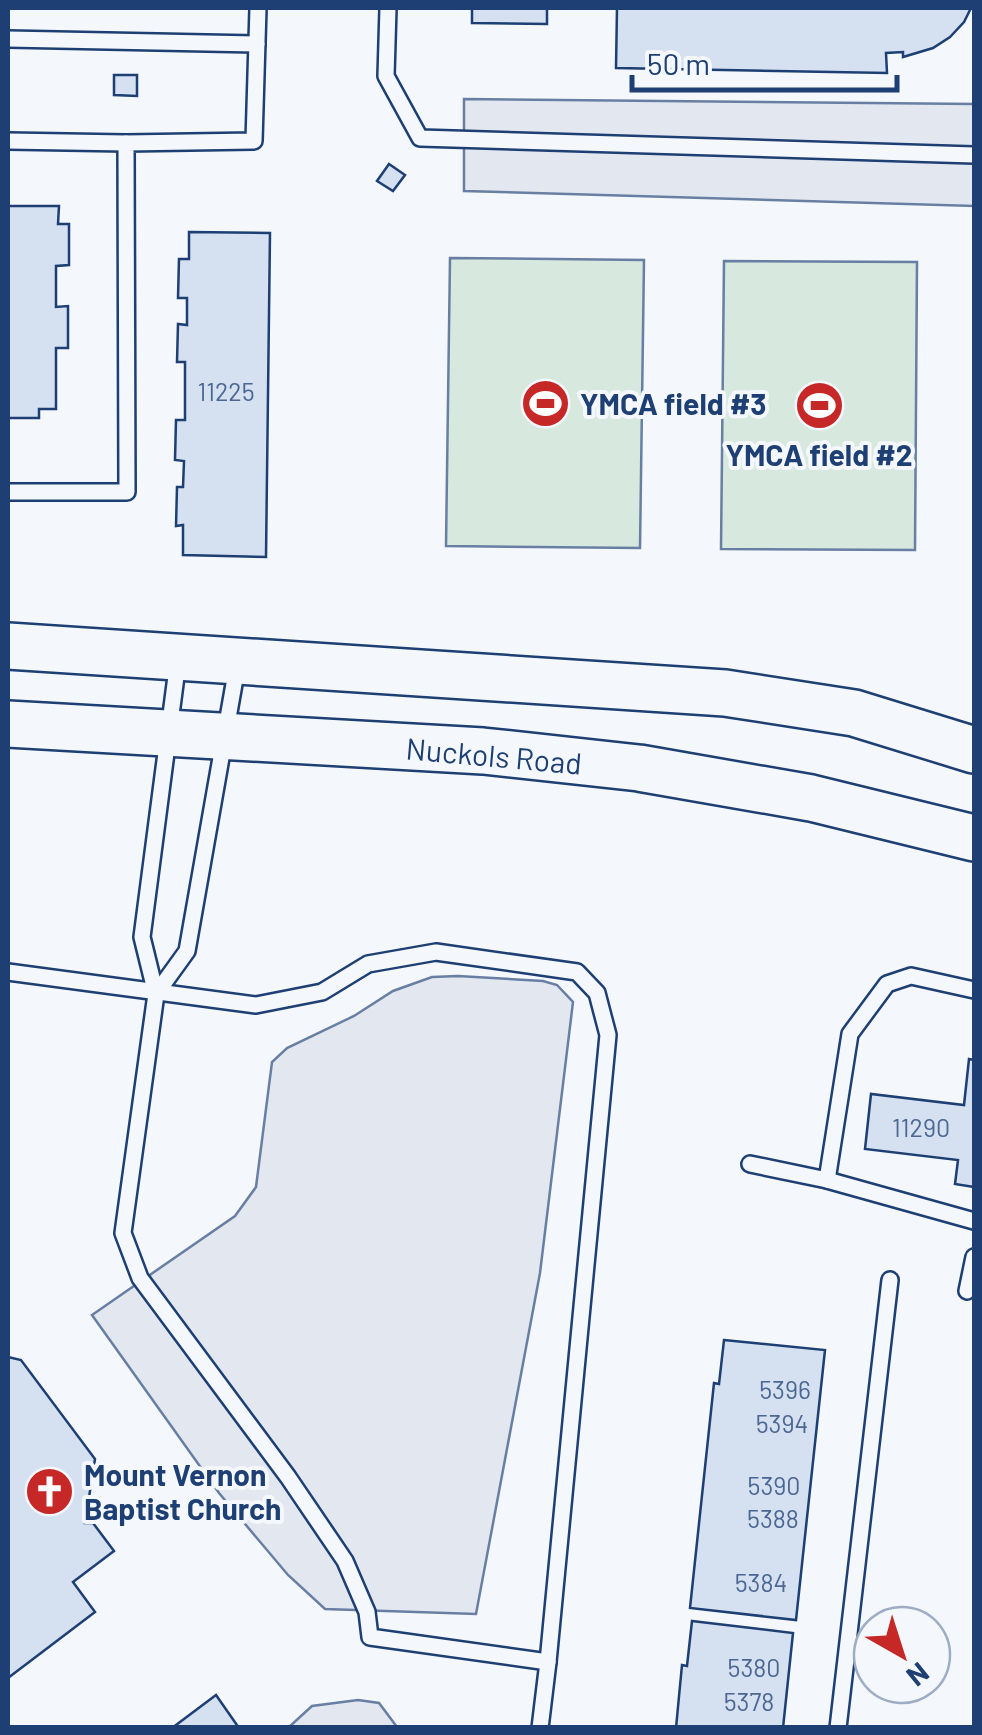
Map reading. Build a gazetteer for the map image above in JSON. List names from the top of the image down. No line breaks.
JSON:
{"streets":{"main road":["Nuckols Road"]},"places":{"sports":["YMCA field #3","YMCA field #2"],"church":["Mount Vernon Baptist Church"]},"house_numbers":["11225","11290","5396","5394","5390","5388","5384","5380","5378"],"scale_bar":"50 m","north":"bottom right"}
